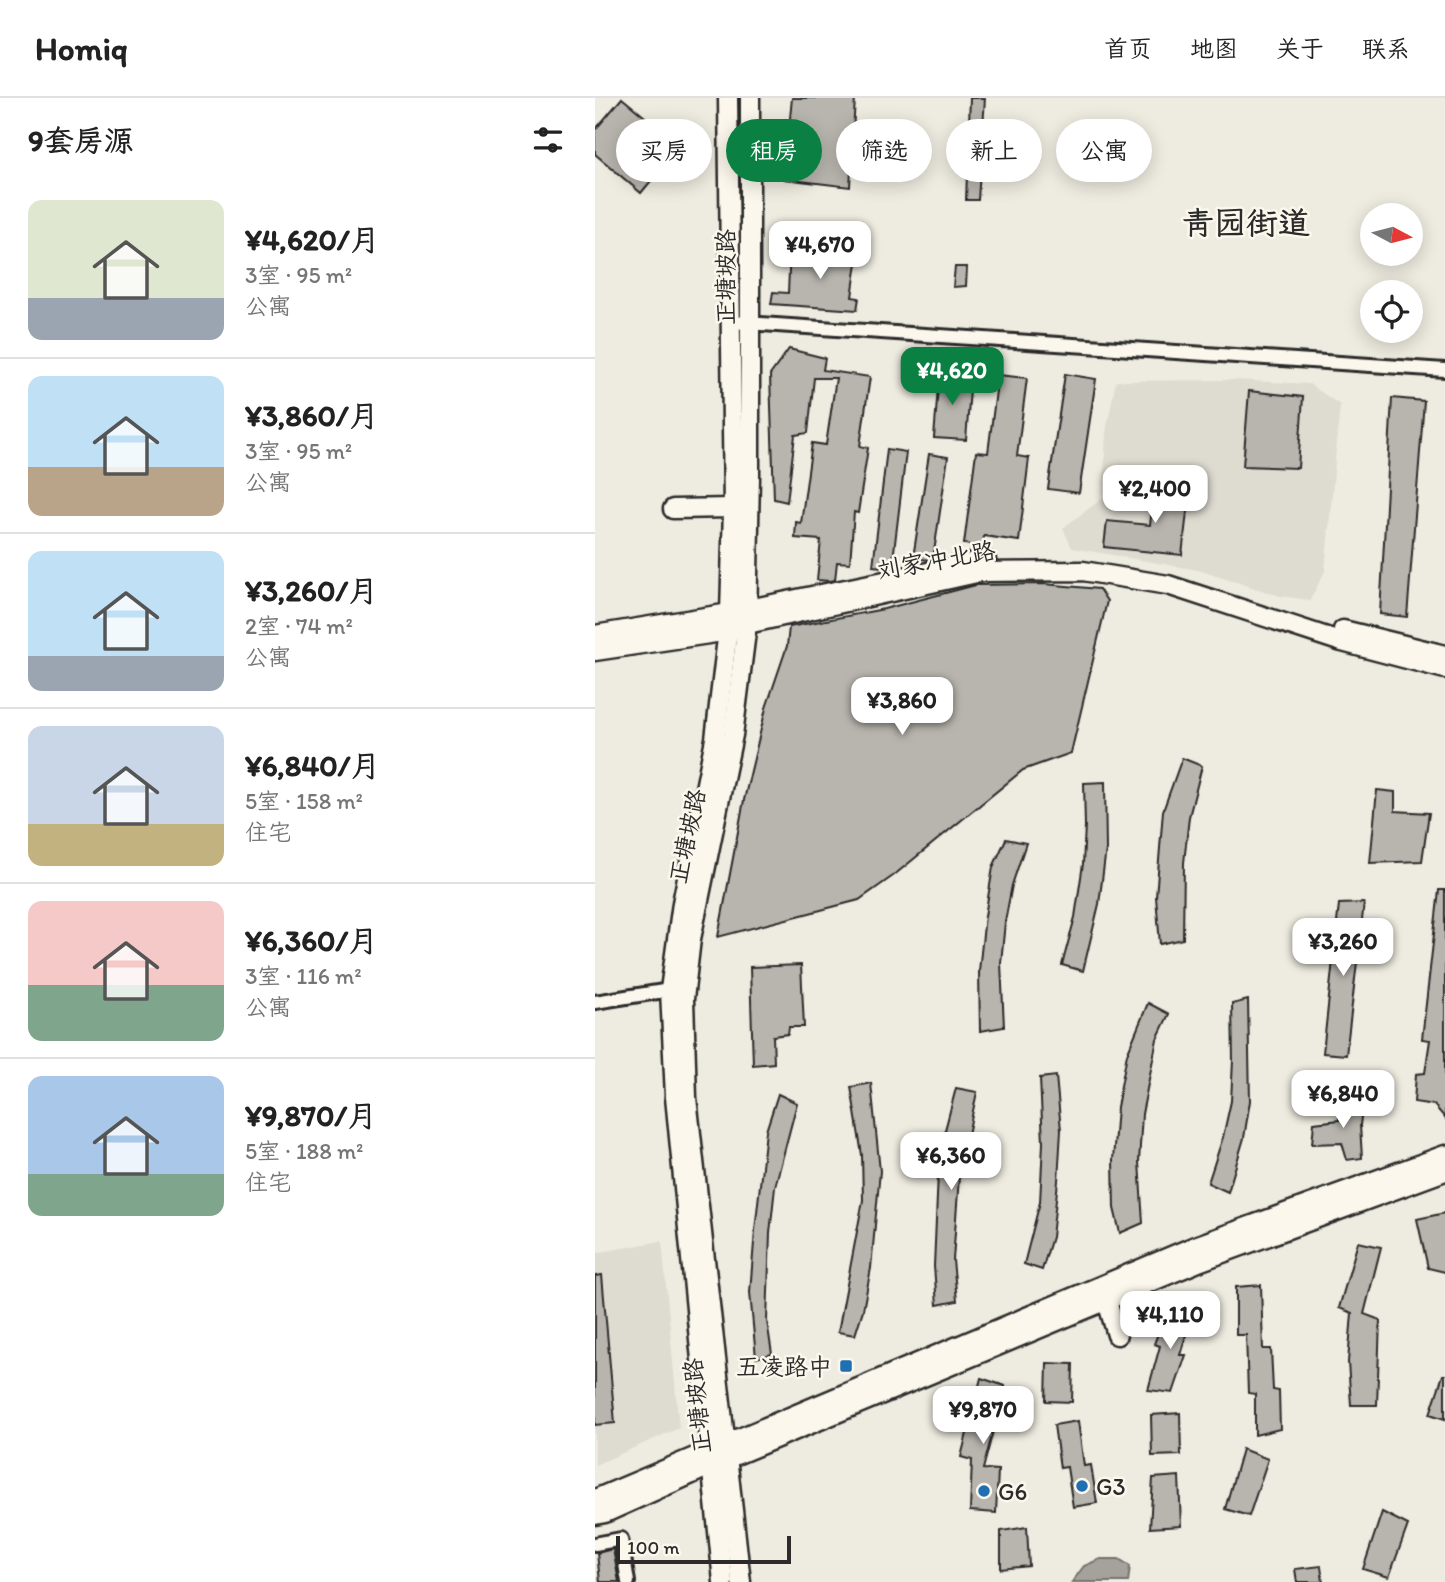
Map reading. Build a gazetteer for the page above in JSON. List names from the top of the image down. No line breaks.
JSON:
{"streets":{"street":["正塘坡路","刘家冲北路"]},"crossings":[["正塘坡路","刘家冲北路"]],"districts":["青园街道"],"places":{"transit":["五凌路中"],"other":["G3","G6"]},"scale_bar":"100 m","north":"right","page":{"header":"Homiq","nav":["首页","地图","关于","联系"],"heading":"9套房源","chip":["买房","租房","筛选","新上","公寓"],"list":[{"name":"¥4,620/月","note":"3室 · 95 m² · 公寓"},{"name":"¥3,860/月","note":"3室 · 95 m² · 公寓"},{"name":"¥3,260/月","note":"2室 · 74 m² · 公寓"},{"name":"¥6,840/月","note":"5室 · 158 m² · 住宅"},{"name":"¥6,360/月","note":"3室 · 116 m² · 公寓"},{"name":"¥9,870/月","note":"5室 · 188 m² · 住宅"}],"price":["¥4,670","¥4,620","¥2,400","¥3,860","¥3,260","¥6,840","¥6,360","¥4,110","¥9,870"],"scale":"100 m"}}
